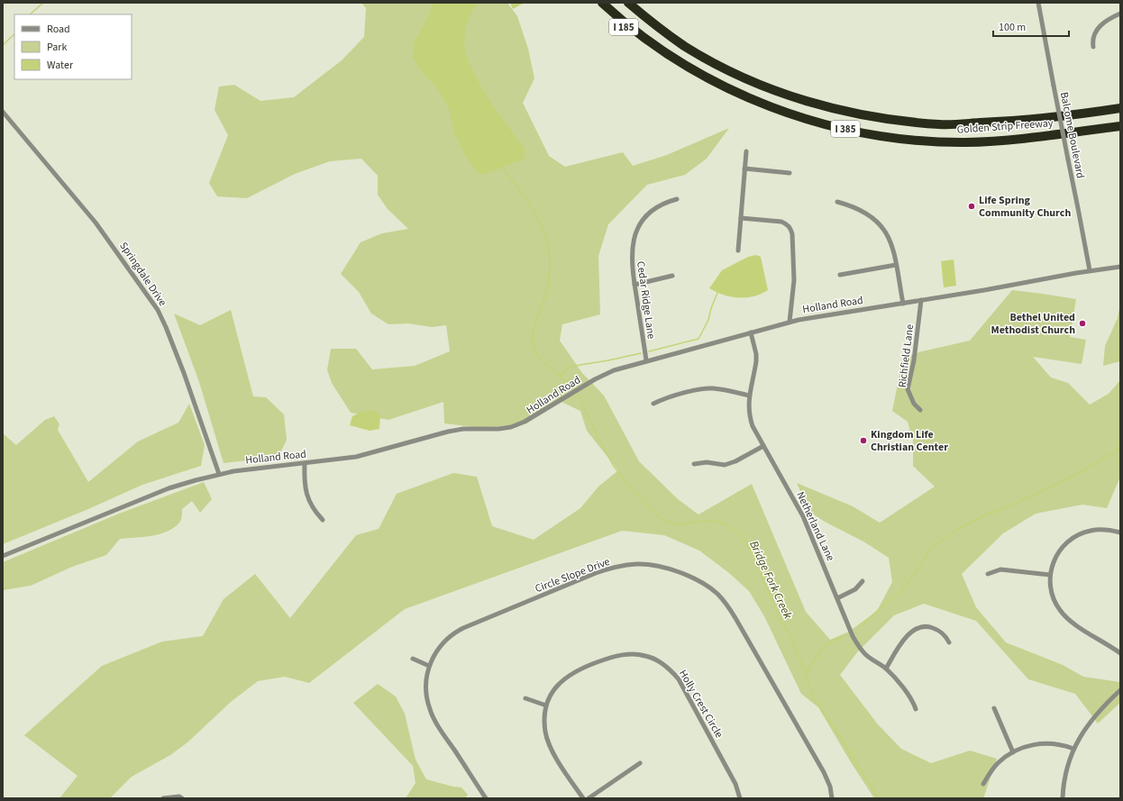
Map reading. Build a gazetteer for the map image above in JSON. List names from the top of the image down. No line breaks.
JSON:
{"streets":{"highway":["I 185","Golden Strip Freeway","I 385"],"street":["Balcome Boulevard","Springdale Drive","Cedar Ridge Lane","Holland Road","Richfield Lane","Netherland Lane","Circle Slope Drive","Holly Crest Circle"]},"crossings":[["I 185","Golden Strip Freeway"],["Balcome Boulevard","Holland Road"],["Springdale Drive","Holland Road"],["Cedar Ridge Lane","Holland Road"],["Holland Road","Richfield Lane"],["Holland Road","Netherland Lane"]],"water":["Bridge Fork Creek"],"places":["Life Spring Community Church","Bethel United Methodist Church","Kingdom Life Christian Center"],"legend":["Road","Park","Water"],"scale_bar":"100 m"}
